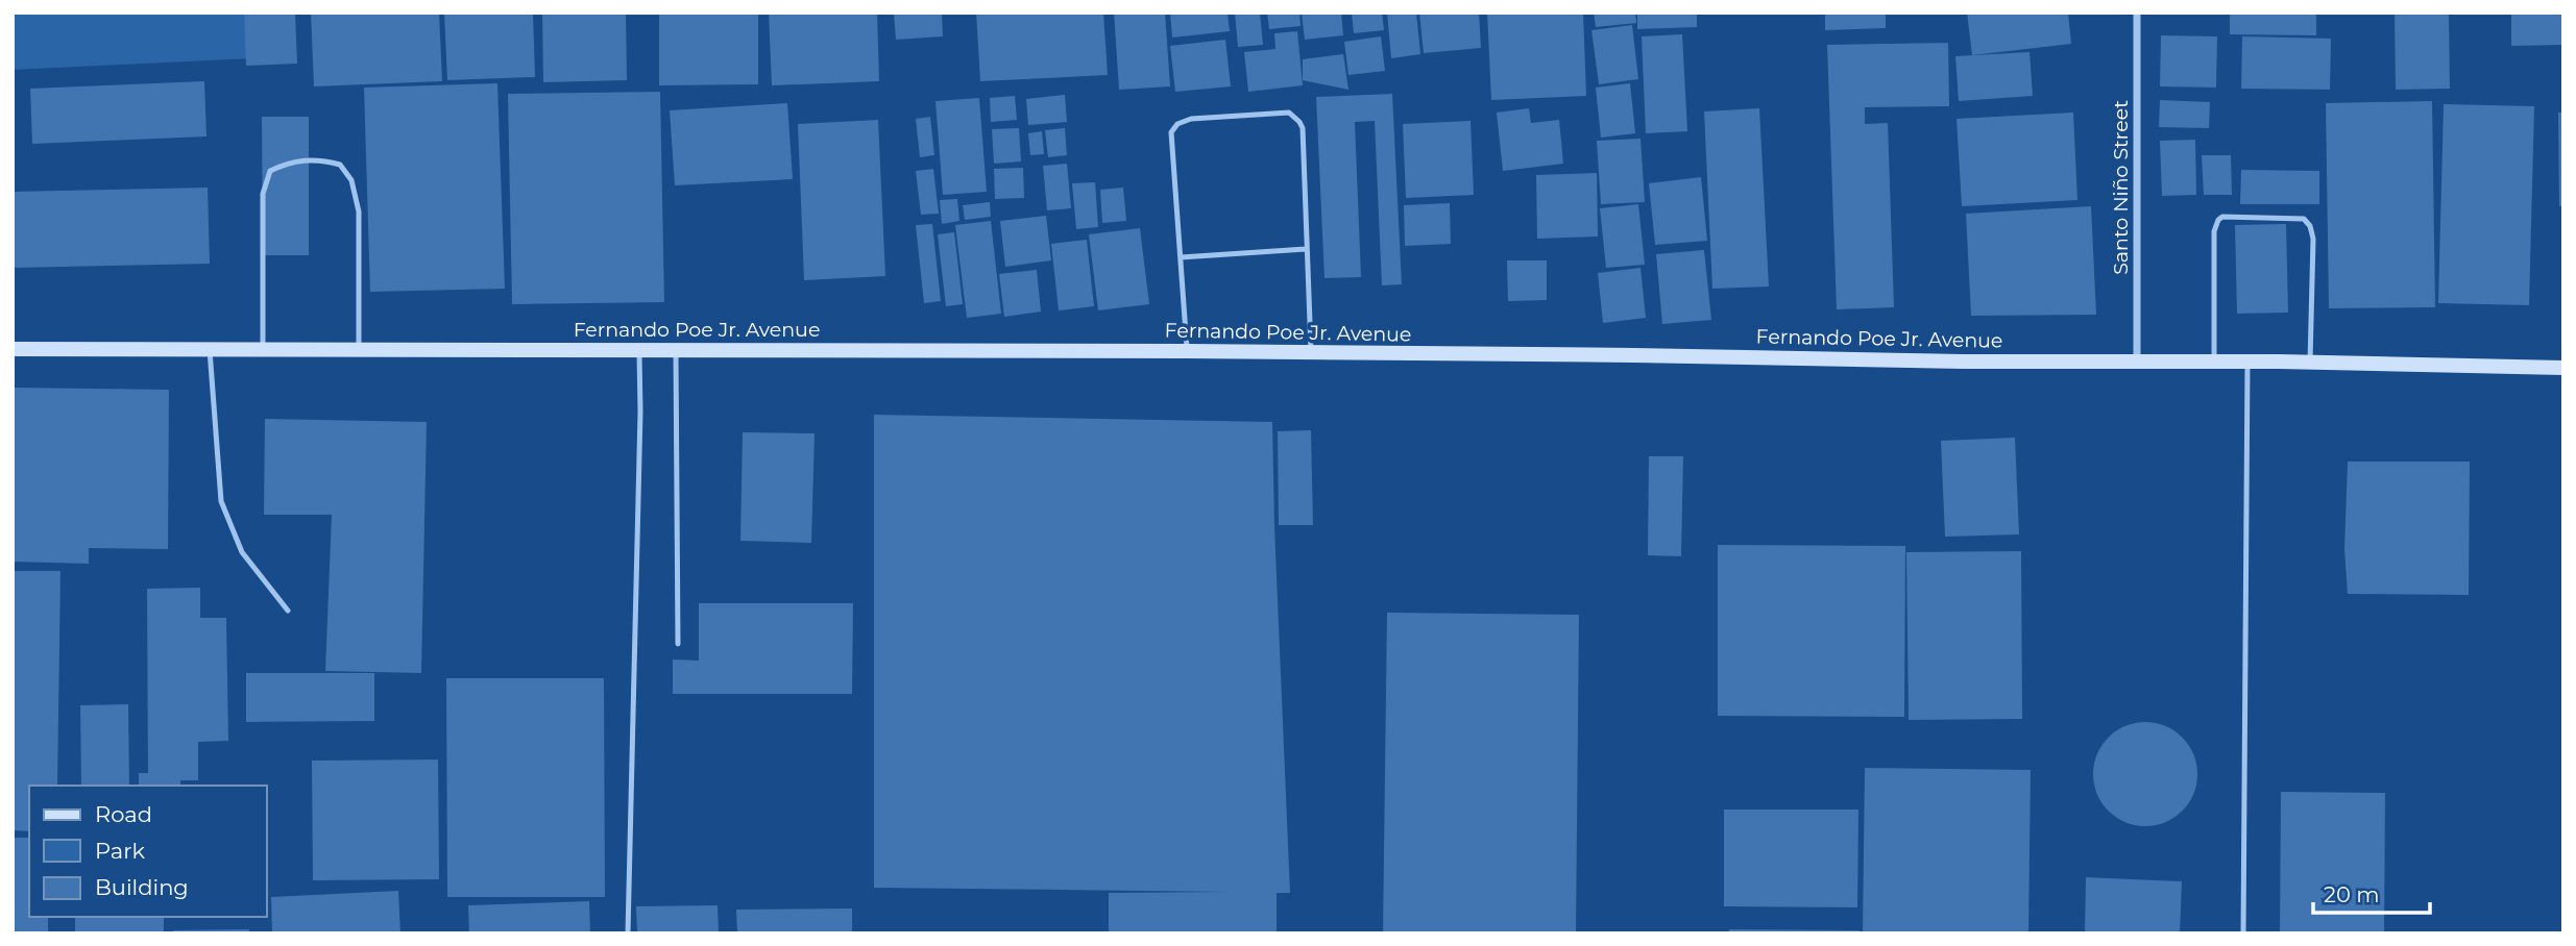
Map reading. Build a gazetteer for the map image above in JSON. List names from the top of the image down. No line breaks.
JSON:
{"streets":{"main road":["Fernando Poe Jr. Avenue"],"street":["Santo Niño Street"]},"crossings":[["Santo Niño Street","Fernando Poe Jr. Avenue"]],"legend":["Road","Park","Building"],"scale_bar":"20 m"}
